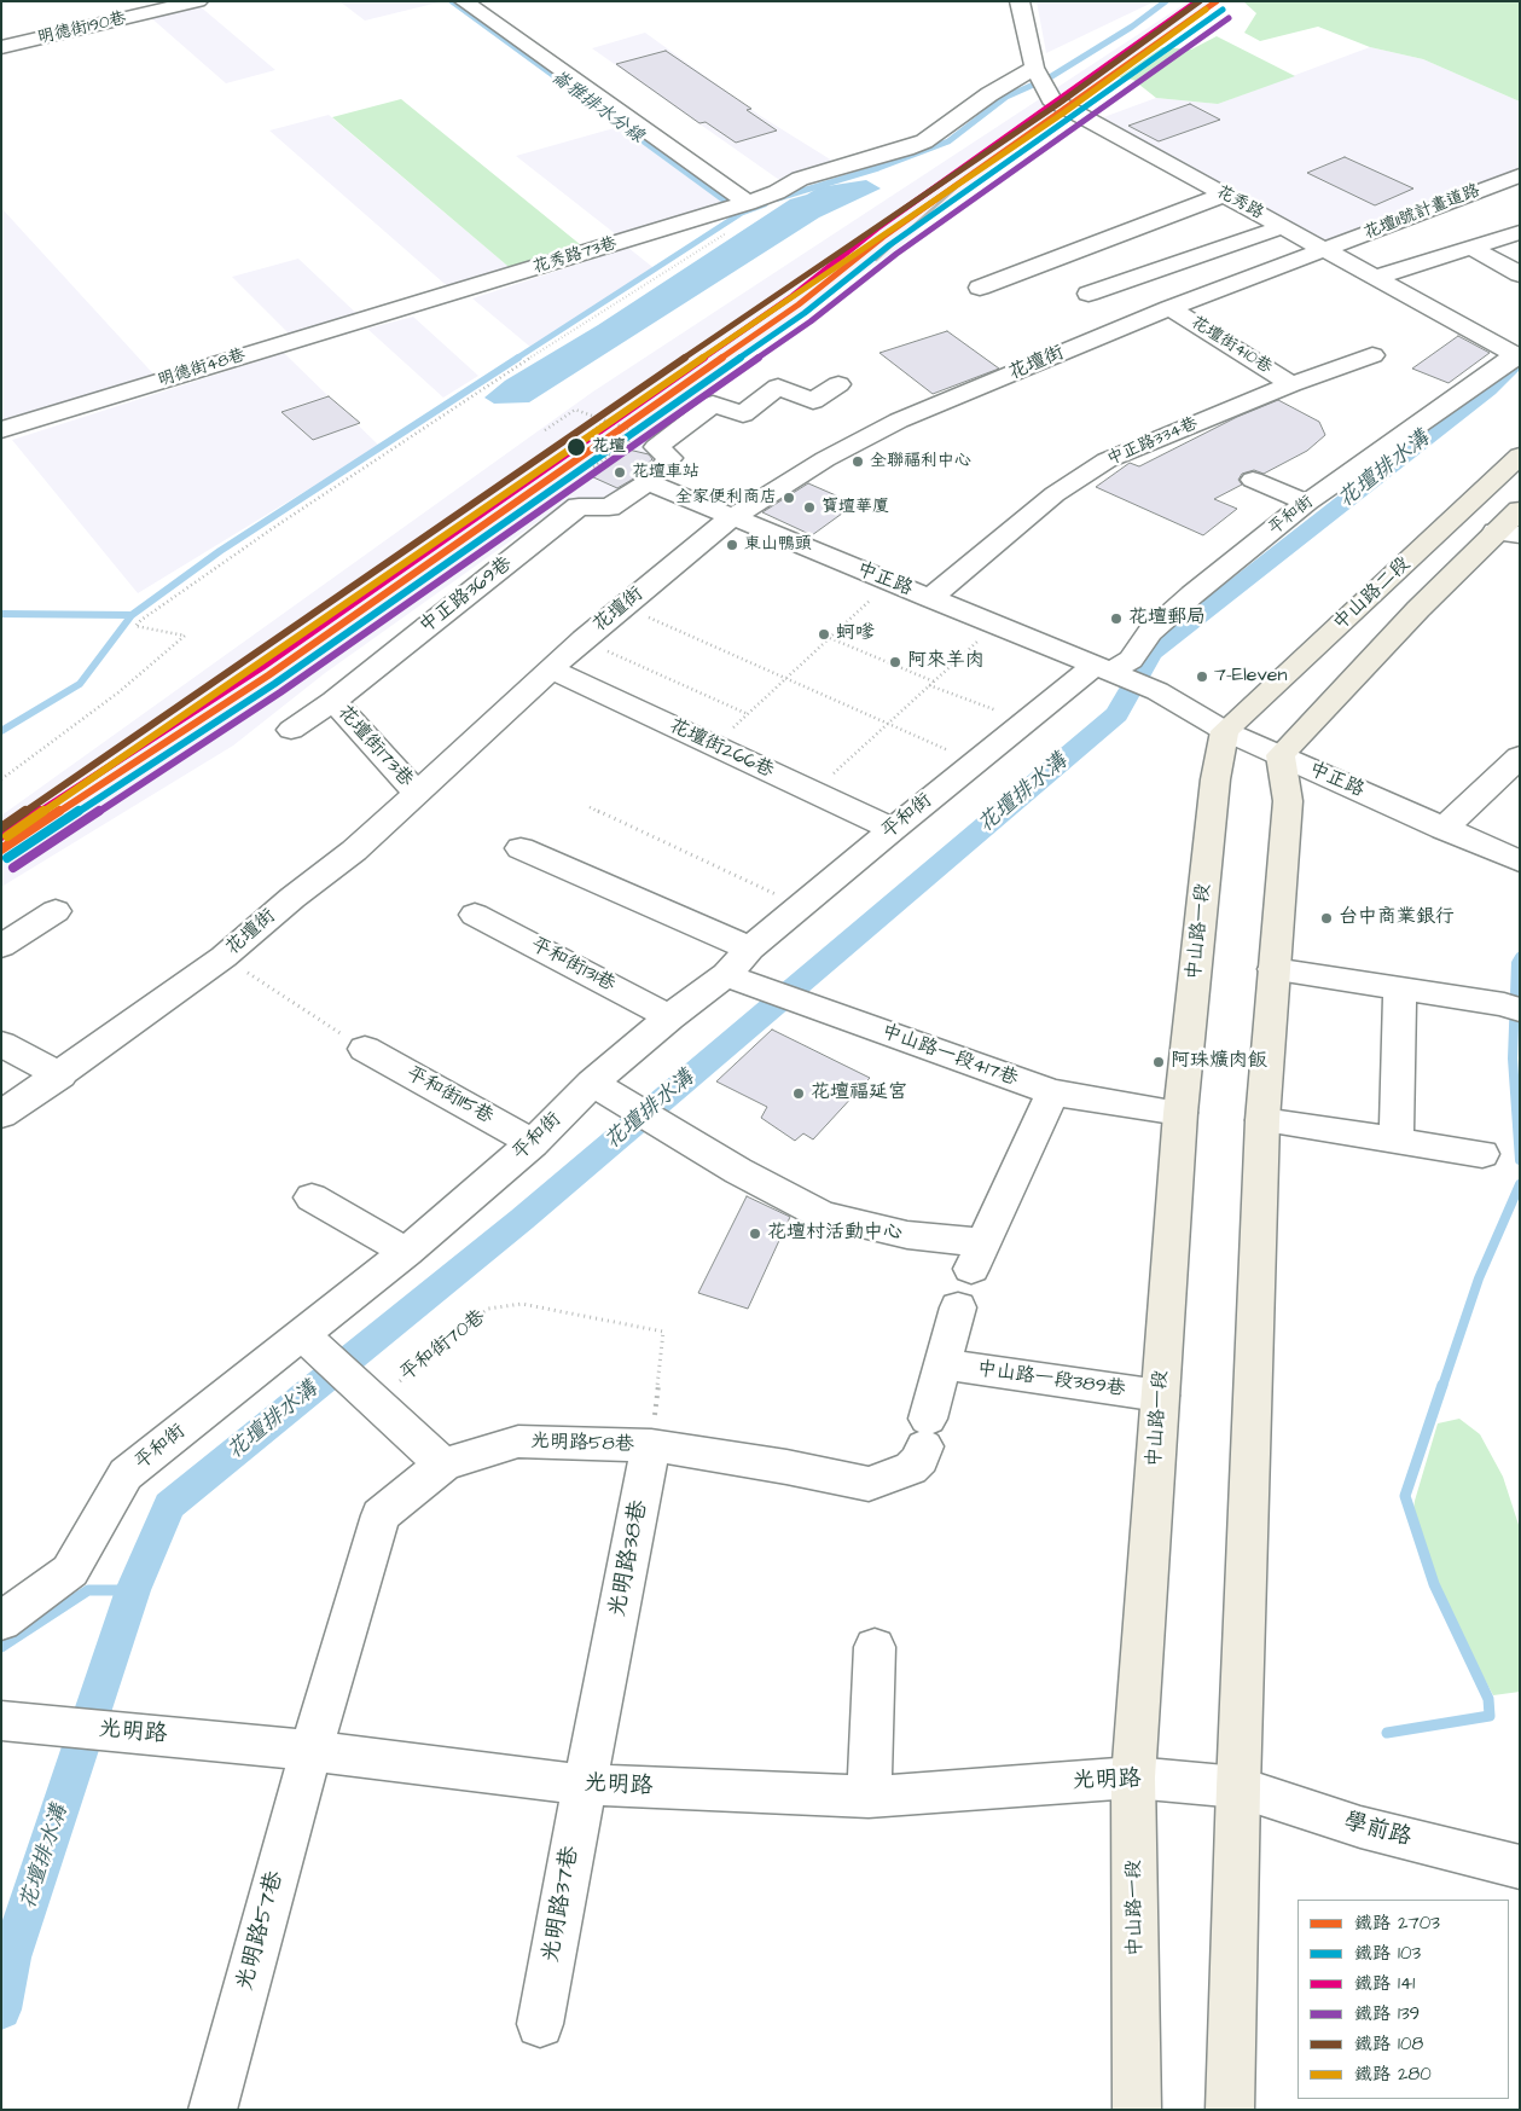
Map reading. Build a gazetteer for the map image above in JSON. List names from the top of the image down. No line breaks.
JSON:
{"streets":{"main road":["中山路二段","中山路一段"],"street":["明德街190巷","花秀路","花壇11號計畫道路","花秀路73巷","花壇街410巷","花壇街","明德街48巷","中正路334巷","平和街","中正路","中正路369巷","花壇街173巷","花壇街266巷","平和街131巷","中山路一段417巷","平和街115巷","中山路一段389巷","光明路58巷","光明路38巷","光明路","學前路","光明路37巷","光明路57巷"],"path":["平和街70巷"]},"crossings":[["花秀路","花壇11號計畫道路"],["花秀路","花秀路73巷"],["花秀路","花壇街"],["花秀路","平和街"],["花壇11號計畫道路","花壇街"],["花秀路73巷","明德街48巷"],["花壇街410巷","花壇街"],["花壇街410巷","中正路334巷"],["花壇街","中正路"],["花壇街","花壇街173巷"],["花壇街","花壇街266巷"],["中正路334巷","中正路"],["平和街","中正路"],["平和街","花壇街266巷"],["平和街","平和街131巷"],["平和街","中山路一段417巷"],["平和街","平和街115巷"],["中正路","中山路二段"],["中正路","中正路369巷"],["中正路","中山路一段"],["中山路二段","中山路一段"],["中正路369巷","花壇街173巷"],["中山路一段","中山路一段417巷"],["中山路一段","中山路一段389巷"],["中山路一段","光明路"],["平和街70巷","光明路58巷"],["平和街70巷","光明路38巷"],["中山路一段389巷","光明路58巷"],["光明路58巷","光明路38巷"],["光明路58巷","光明路"],["光明路58巷","光明路57巷"],["光明路38巷","光明路"],["光明路38巷","光明路37巷"],["光明路","學前路"],["光明路","光明路37巷"],["光明路","光明路57巷"]],"water":["崙雅排水分線","花壇排水溝"],"places":["花壇","全聯福利中心","花壇車站","全家便利商店","寶壇華廈","東山鴨頭","花壇郵局","蚵嗲","阿來羊肉","7-Eleven","台中商業銀行","阿珠爌肉飯","花壇福延宮","花壇村活動中心"],"lines":["rail line 2703","rail line 141","rail line 108","rail line 103","rail line 280","rail line 139"],"legend":["鐵路 2703","鐵路 103","鐵路 141","鐵路 139","鐵路 108","鐵路 280"]}
